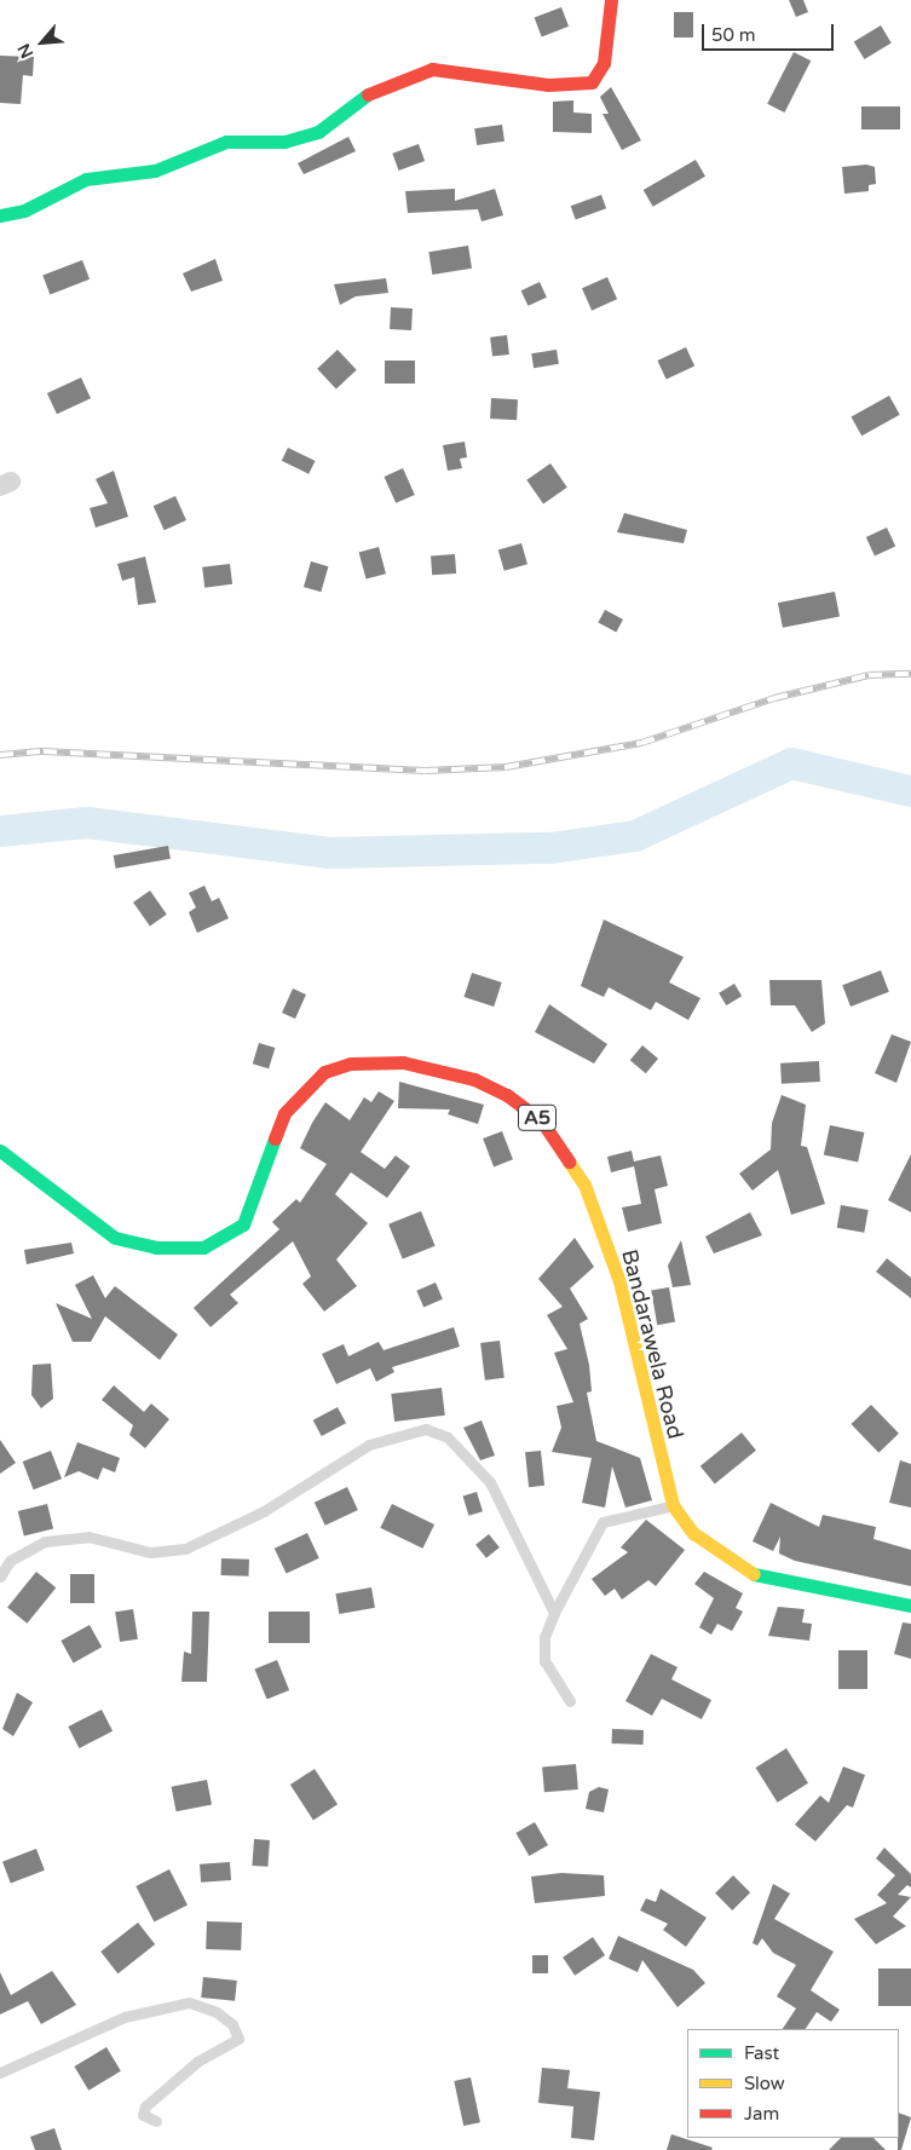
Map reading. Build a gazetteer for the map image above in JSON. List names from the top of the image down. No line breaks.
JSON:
{"streets":{"main road":["A5","Bandarawela Road"]},"legend":["Fast","Slow","Jam"],"scale_bar":"50 m","north":"bottom left"}
